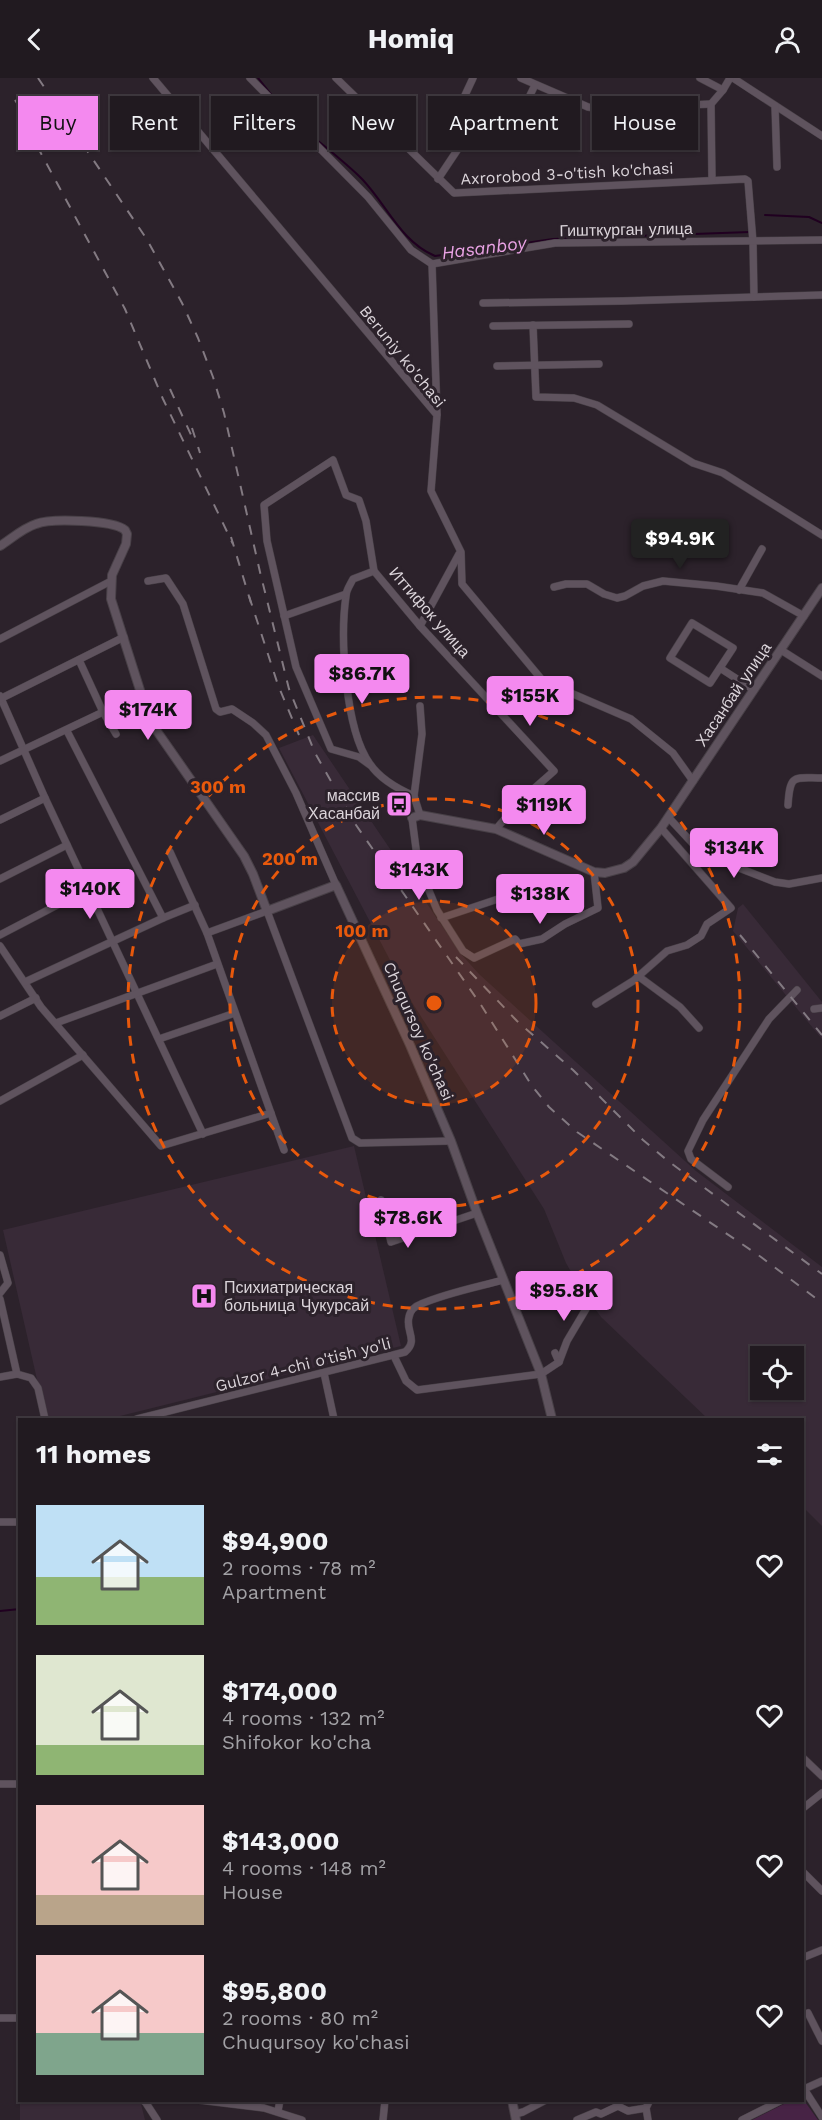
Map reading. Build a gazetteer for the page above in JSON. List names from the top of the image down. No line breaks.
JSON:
{"streets":{"street":["Axrorobod 3-o'tish ko'chasi","Гишткурган улица","Beruniy ko'chasi","Иттифок улица","Хасанбай улица","Chuqursoy ko'chasi","Gulzor 4-chi o'tish yo'li"]},"crossings":[["Axrorobod 3-o'tish ko'chasi","Гишткурган улица"],["Beruniy ko'chasi","Хасанбай улица"],["Chuqursoy ko'chasi","Gulzor 4-chi o'tish yo'li"]],"water":["Hasanboy"],"places":{"bus stop":["массив Хасанбай"],"hospital":["Психиатрическая больница Чукурсай"]},"page":{"header":"Homiq","chip":["Buy","Rent","Filters","New","Apartment","House"],"price":["$94.9K","$86.7K","$155K","$174K","$119K","$134K","$143K","$140K","$138K","$78.6K","$95.8K"],"heading":"11 homes","list":[{"name":"$94,900","note":"2 rooms · 78 m² · Apartment"},{"name":"$174,000","note":"4 rooms · 132 m² · Shifokor ko'cha"},{"name":"$143,000","note":"4 rooms · 148 m² · House"},{"name":"$95,800","note":"2 rooms · 80 m² · Chuqursoy ko'chasi"}]},"rings":["300 m","200 m","100 m"]}
